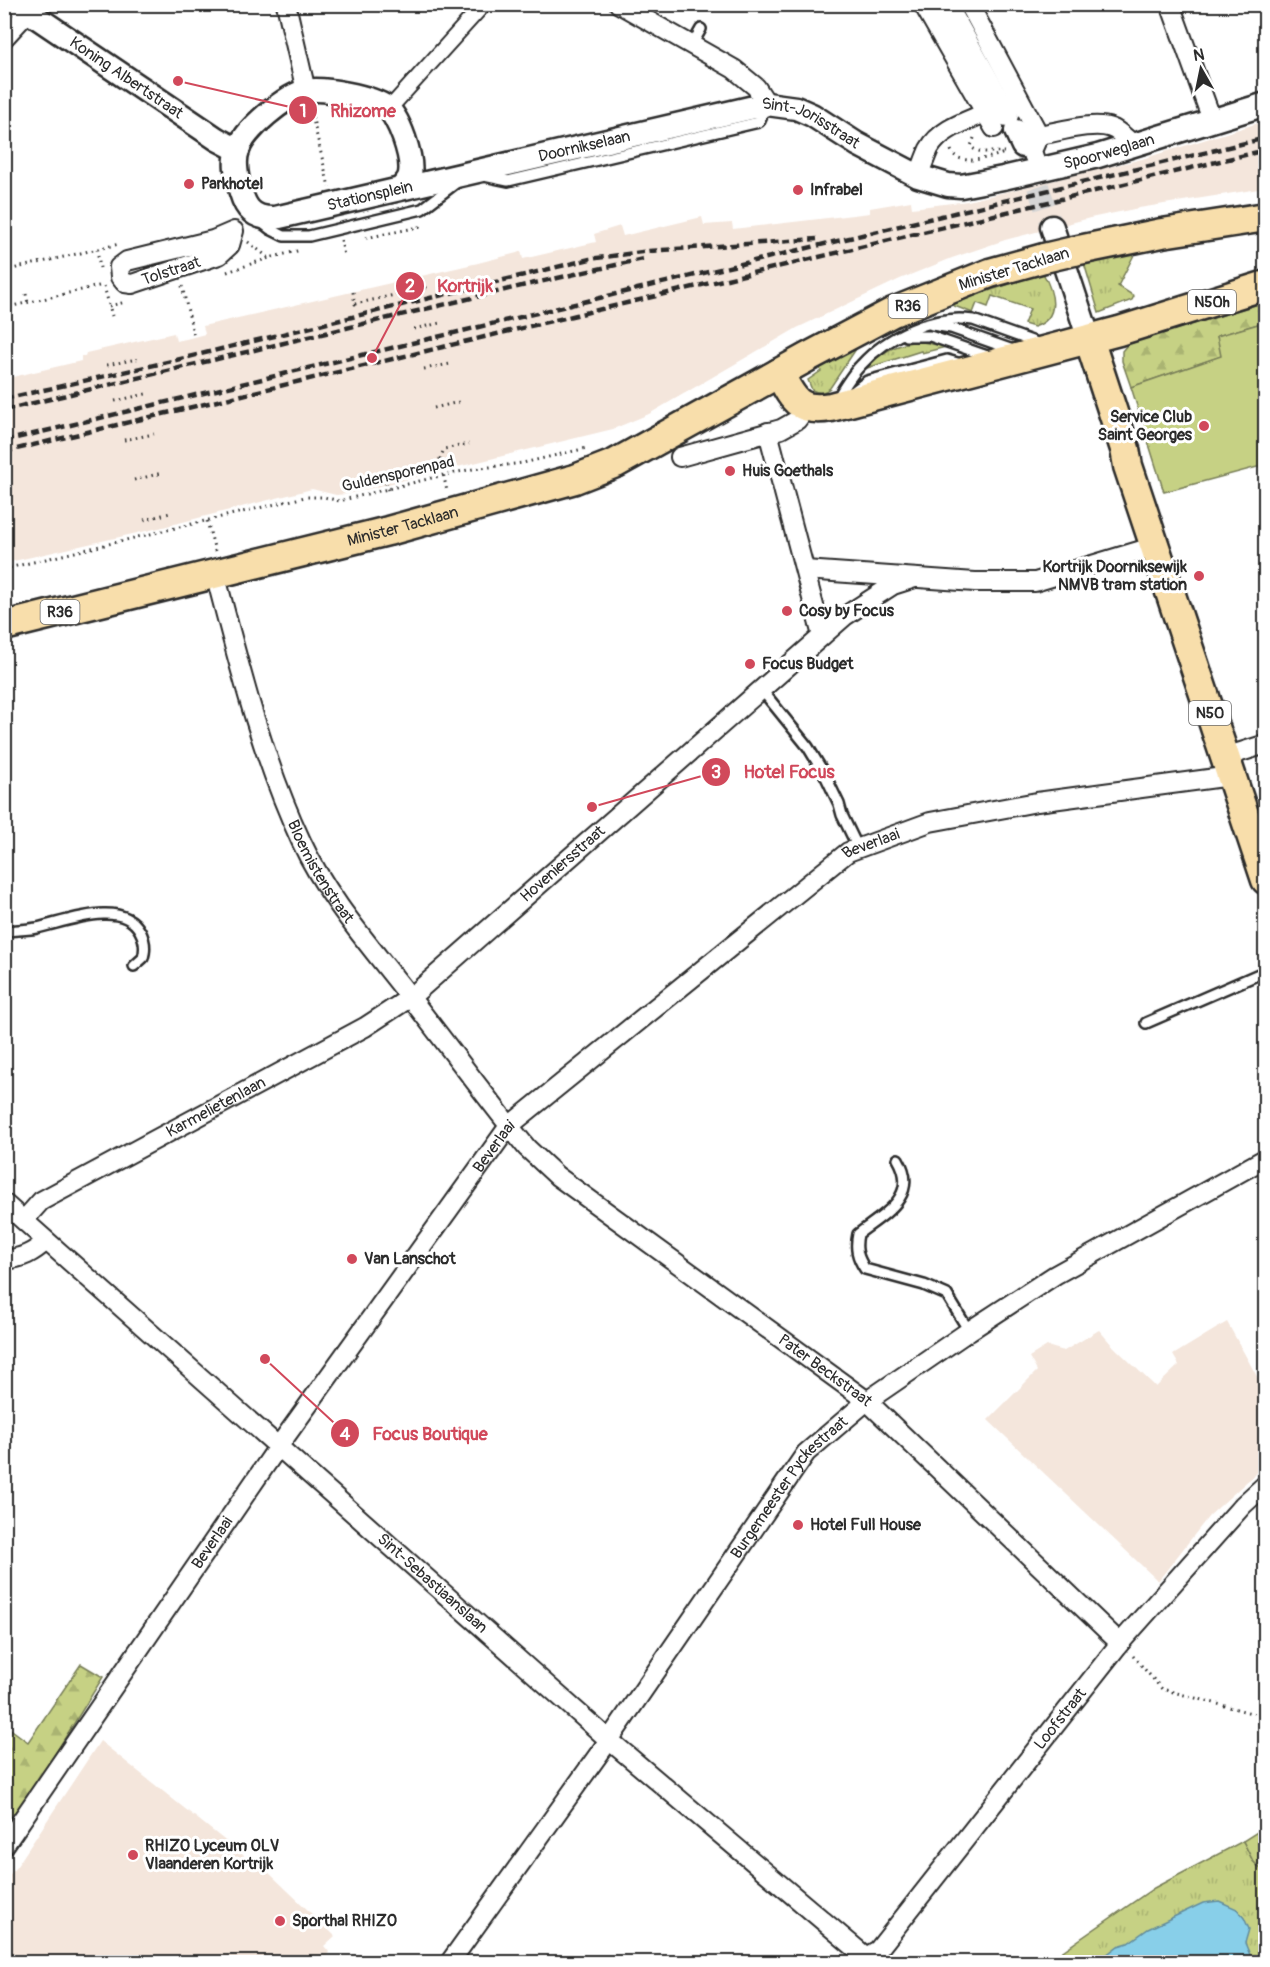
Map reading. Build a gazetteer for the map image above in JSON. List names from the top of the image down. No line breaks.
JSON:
{"streets":{"main road":["Minister Tacklaan","N50h","R36","N50"],"street":["Koning Albertstraat","Sint-Jorisstraat","Doornikselaan","Spoorweglaan","Stationsplein","Tolstraat","Beverlaai","Hoveniersstraat","Bloemistenstraat","Karmelietenlaan","Pater Beckstraat","Burgemeester Pyckestraat","Sint-Sebastiaanslaan","Loofstraat"],"path":["Guldensporenpad"]},"crossings":[["Sint-Jorisstraat","Doornikselaan"],["Sint-Jorisstraat","Spoorweglaan"],["Doornikselaan","Stationsplein"],["Stationsplein","Tolstraat"],["Minister Tacklaan","Bloemistenstraat"],["N50h","N50"],["N50","Beverlaai"],["N50","Hoveniersstraat"],["Beverlaai","Bloemistenstraat"],["Beverlaai","Pater Beckstraat"],["Beverlaai","Sint-Sebastiaanslaan"],["Hoveniersstraat","Bloemistenstraat"],["Hoveniersstraat","Karmelietenlaan"],["Bloemistenstraat","Karmelietenlaan"],["Bloemistenstraat","Pater Beckstraat"],["Karmelietenlaan","Sint-Sebastiaanslaan"],["Pater Beckstraat","Burgemeester Pyckestraat"],["Pater Beckstraat","Loofstraat"],["Burgemeester Pyckestraat","Sint-Sebastiaanslaan"],["Sint-Sebastiaanslaan","Loofstraat"]],"places":["Rhizome","Parkhotel","Infrabel","Kortrijk","Service Club Saint Georges","Huis Goethals","Kortrijk Doorniksewijk NMVB tram station","Cosy by Focus","Focus Budget","Hotel Focus","Van Lanschot","Focus Boutique","Hotel Full House","RHIZO Lyceum OLV Vlaanderen Kortrijk","Sporthal RHIZO"],"north":"top"}
